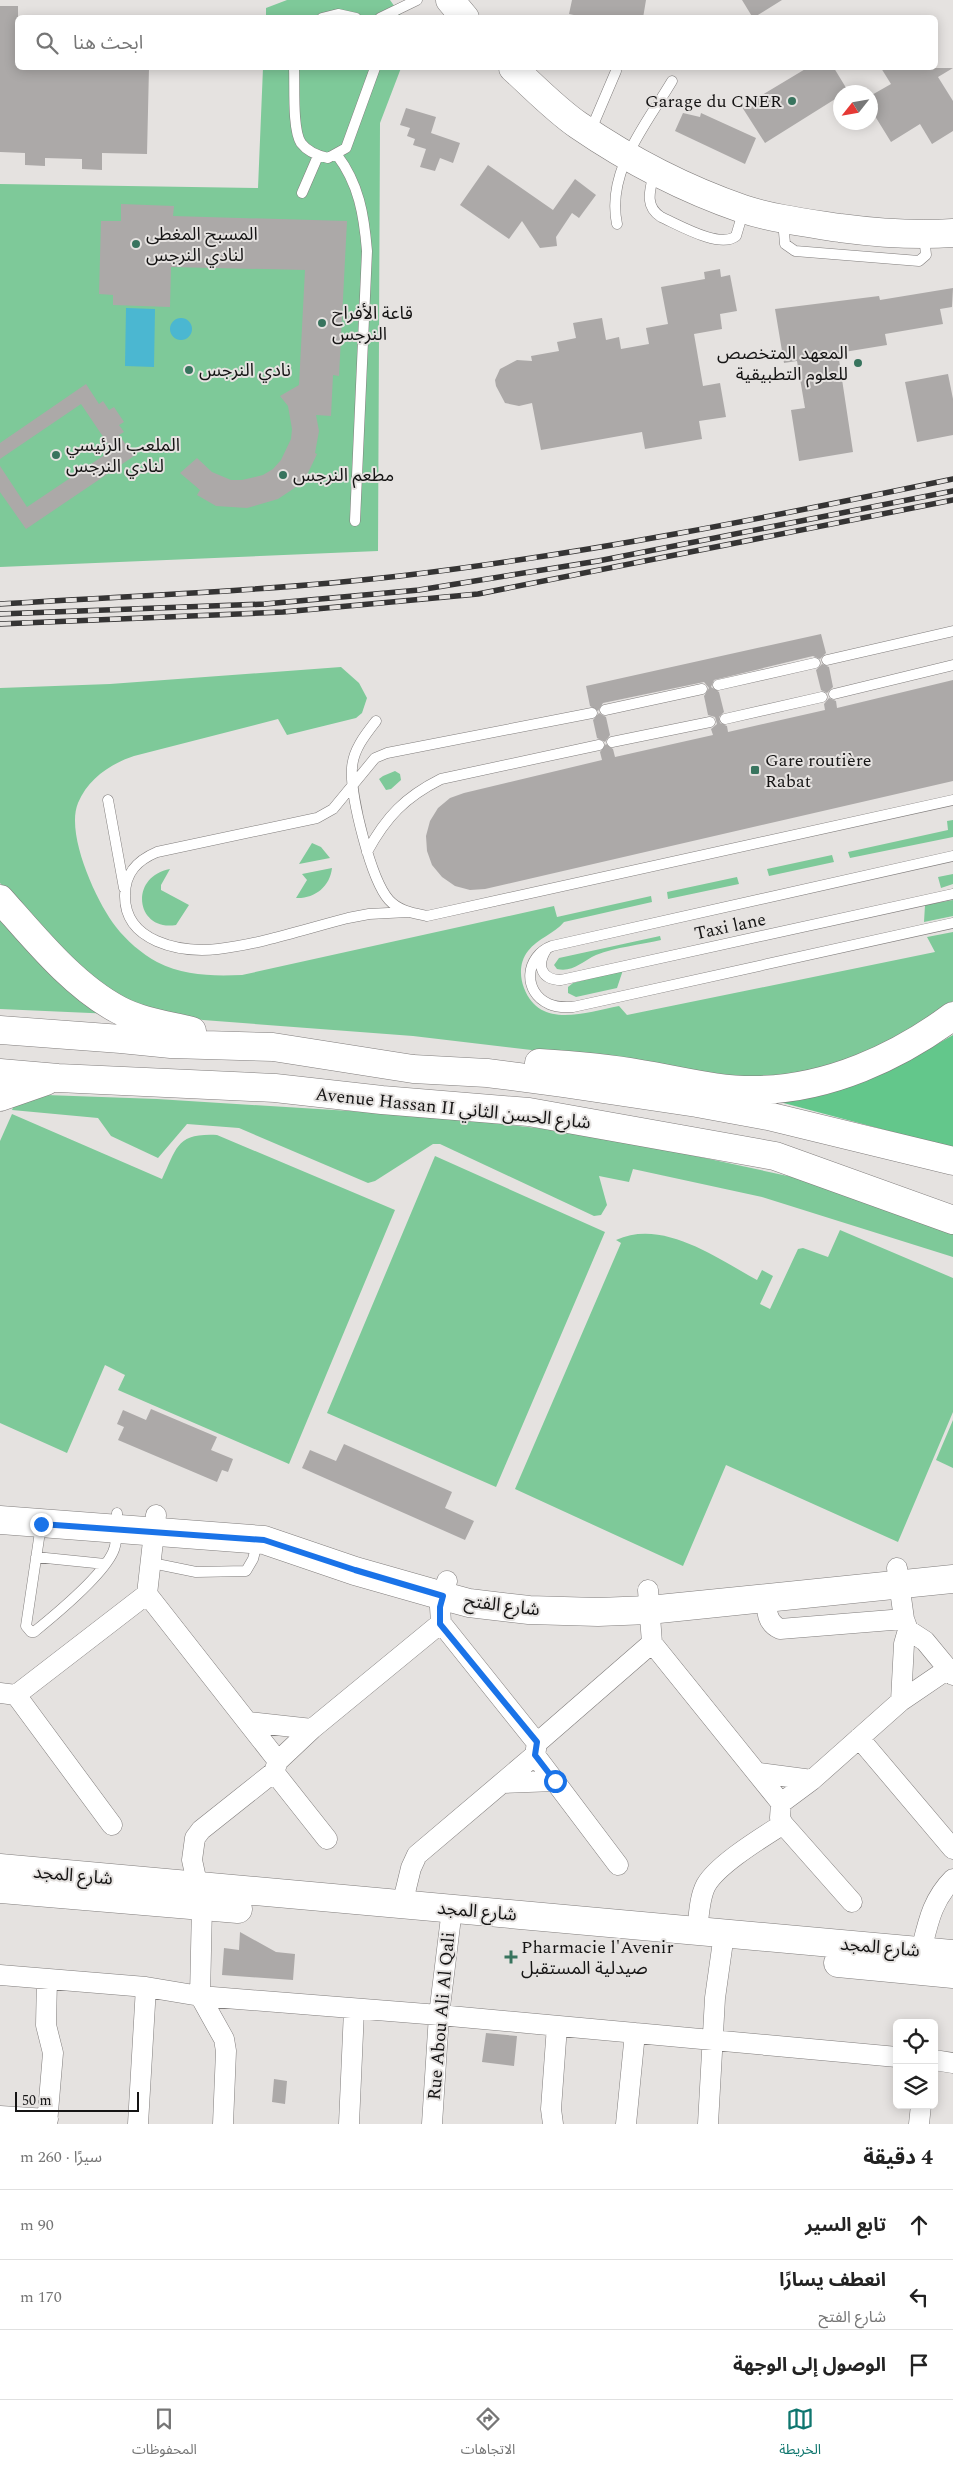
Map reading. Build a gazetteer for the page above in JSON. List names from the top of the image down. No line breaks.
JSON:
{"streets":{"main road":["Avenue Hassan II شارع الحسن الثاني","شارع الفتح","شارع المجد"],"street":["Rue Abou Ali Al Qali"],"lane":["Taxi lane"]},"crossings":[["شارع المجد","Rue Abou Ali Al Qali"]],"places":{"other":["Garage du CNER","المسبح المغطى لنادي النرجس","قاعة الأفراح النرجس","المعهد المتخصص للعلوم التطبيقية","نادي النرجس","الملعب الرئيسي لنادي النرجس","مطعم النرجس"],"transit":["Gare routière Rabat"],"health":["Pharmacie l'Avenir صيدلية المستقبل"]},"scale_bar":"50 m","north":"bottom left","page":{"search":"ابحث هنا","scale":"50 m","heading":["4 دقيقة","سيرًا · 260 m"],"list":[["تابع السير","90 m"],["انعطف يسارًا","شارع الفتح","170 m"],"الوصول إلى الوجهة"],"nav":["الخريطة","الاتجاهات","المحفوظات"]}}
